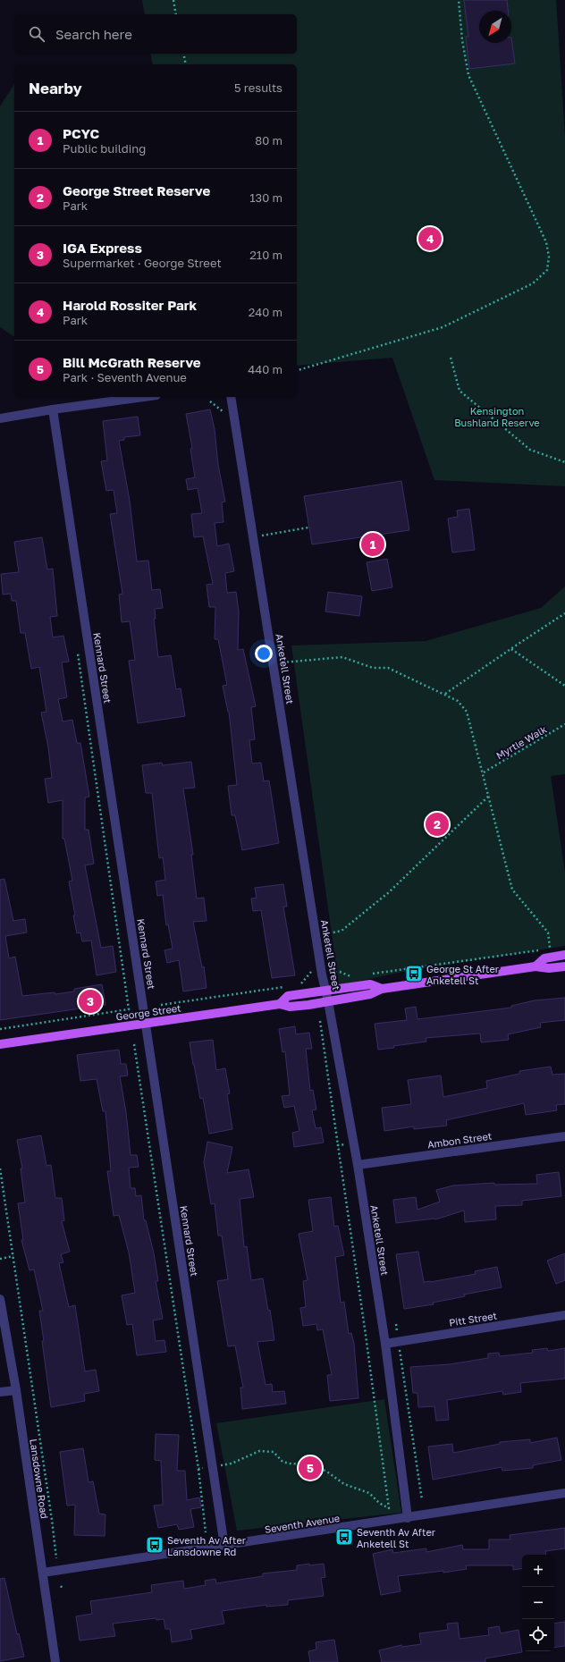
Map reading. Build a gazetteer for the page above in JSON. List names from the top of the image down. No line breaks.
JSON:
{"streets":{"main road":["George Street"],"street":["Kennard Street","Anketell Street","Ambon Street","Pitt Street","Lansdowne Road","Seventh Avenue"],"path":["Myrtle Walk"]},"crossings":[["Kennard Street","George Street"],["Kennard Street","Seventh Avenue"],["Anketell Street","George Street"],["Anketell Street","Ambon Street"],["Anketell Street","Pitt Street"],["Anketell Street","Seventh Avenue"],["Lansdowne Road","Seventh Avenue"]],"parks":["Kensington Bushland Reserve"],"places":{"bus stop":["George St After Anketell St","Seventh Av After Anketell St","Seventh Av After Lansdowne Rd"]},"north":"bottom left","page":{"search":"Search here","heading":["Nearby","5 results"],"list":[{"mark":"1","name":"PCYC","note":"Public building","value":"80 m"},{"mark":"2","name":"George Street Reserve","note":"Park","value":"130 m"},{"mark":"3","name":"IGA Express","note":"Supermarket · George Street","value":"210 m"},{"mark":"4","name":"Harold Rossiter Park","note":"Park","value":"240 m"},{"mark":"5","name":"Bill McGrath Reserve","note":"Park · Seventh Avenue","value":"440 m"}],"pins":["4","1","2","3","5"],"map_buttons":["+","−"]}}
